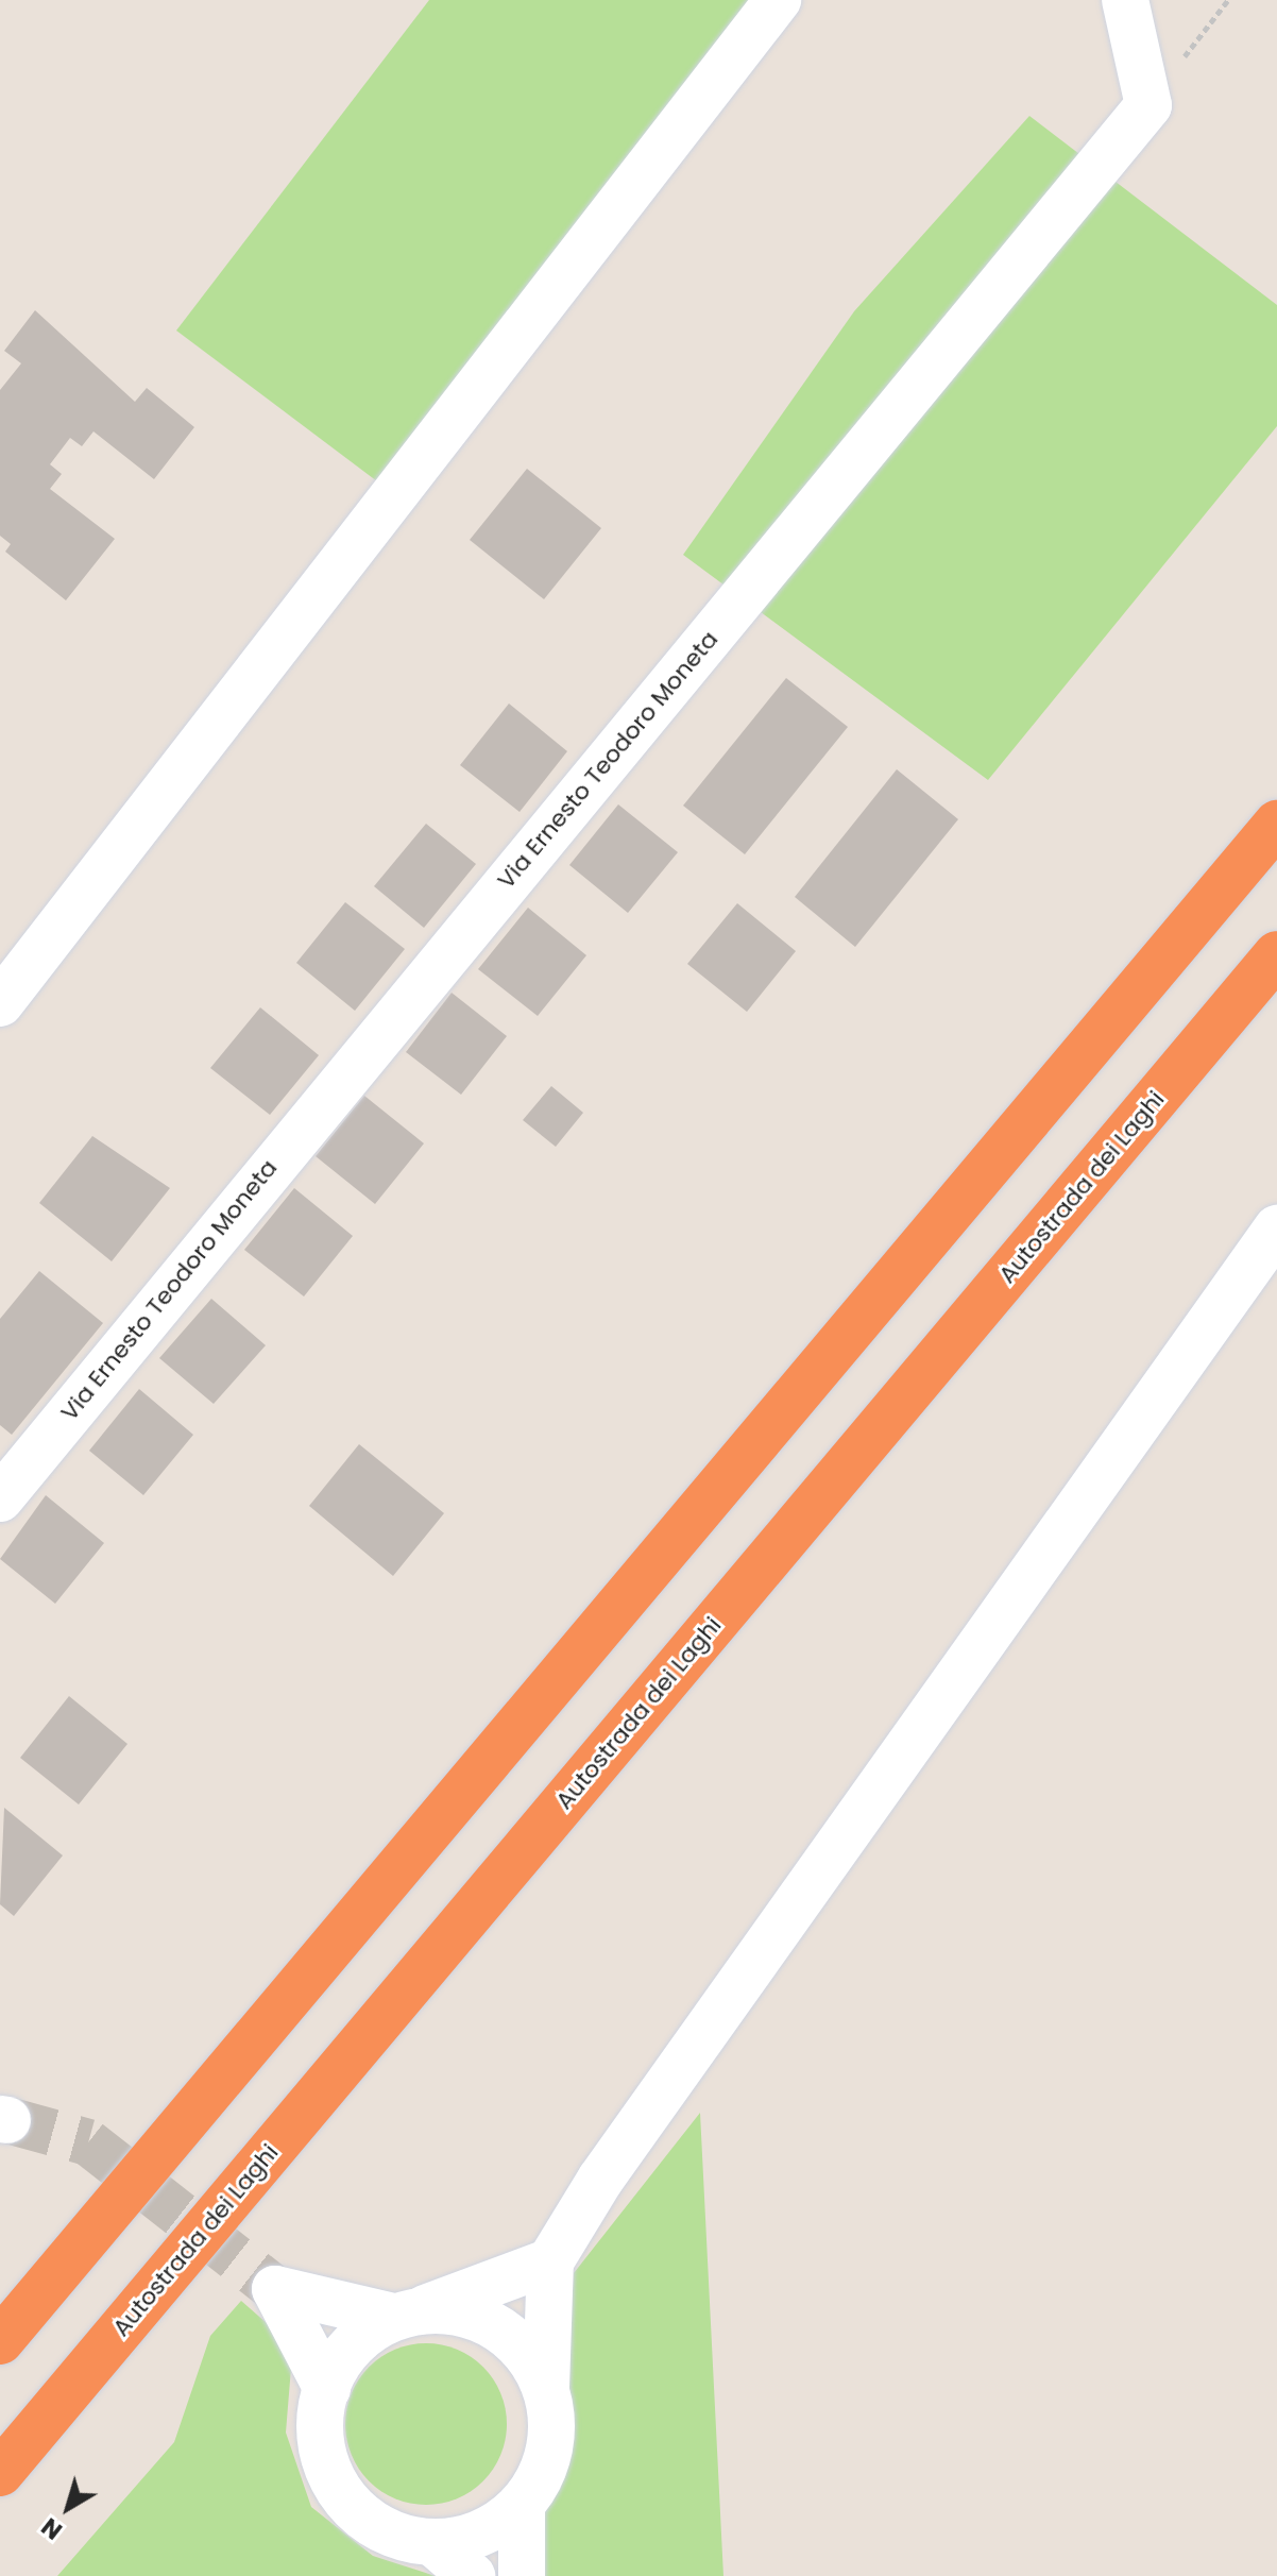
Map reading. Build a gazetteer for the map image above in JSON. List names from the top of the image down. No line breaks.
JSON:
{"streets":{"highway":["Autostrada dei Laghi"],"street":["Via Ernesto Teodoro Moneta"]},"north":"bottom left"}
